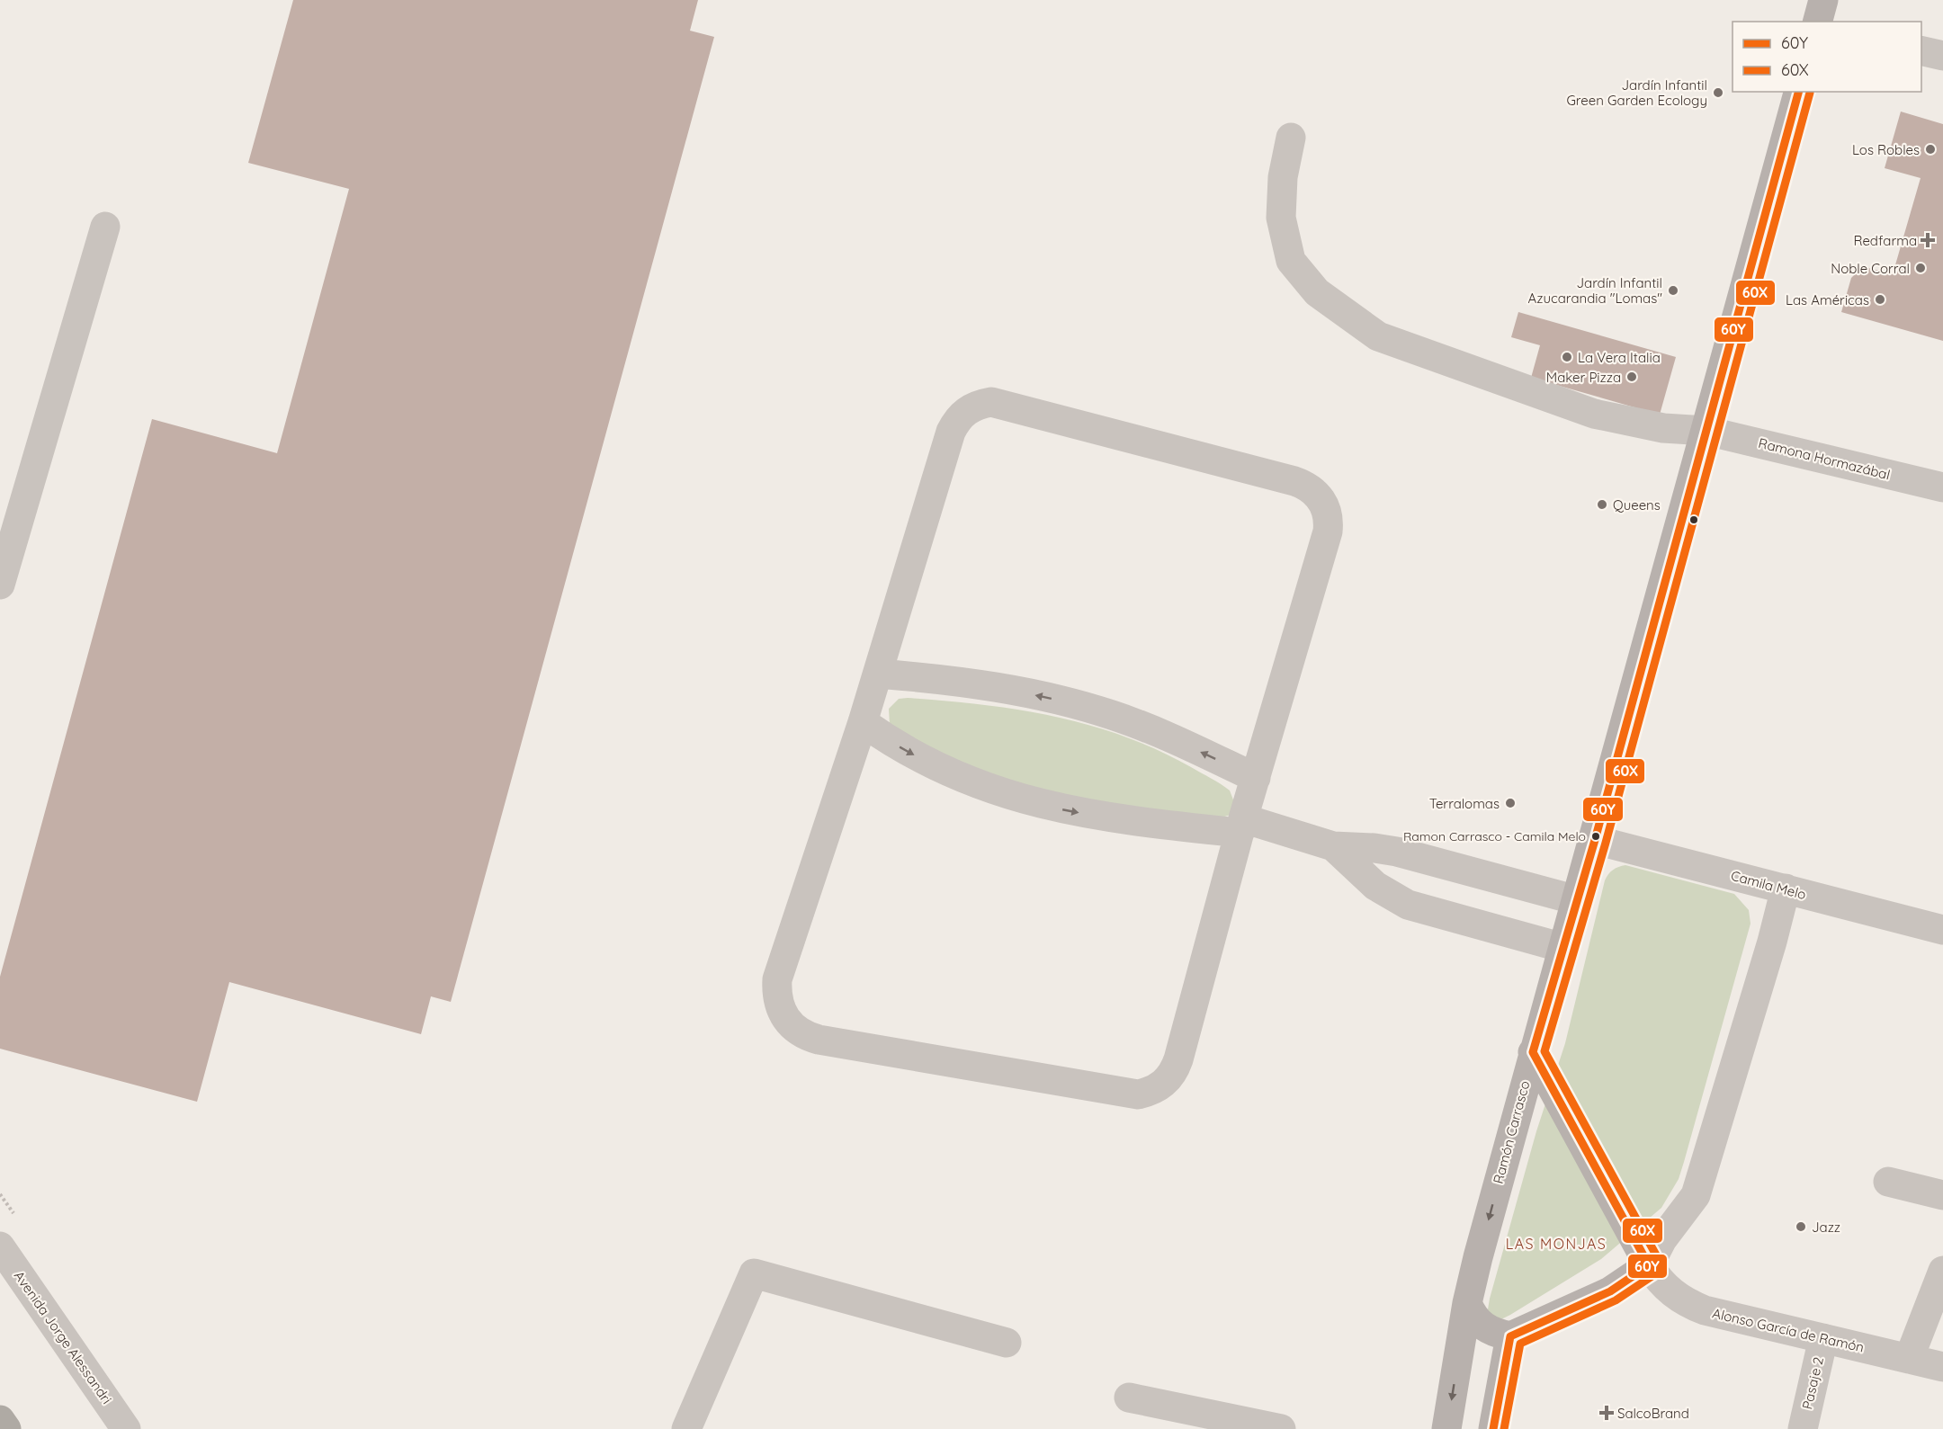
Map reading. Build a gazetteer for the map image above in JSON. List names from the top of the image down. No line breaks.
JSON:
{"streets":{"main road":["Ramón Carrasco","Alonso García de Ramón"],"street":["Ramona Hormazábal","Camila Melo","Avenida Jorge Alessandri","Pasaje 2"]},"crossings":[["Ramona Hormazábal","Ramón Carrasco"],["Camila Melo","Ramón Carrasco"],["Ramón Carrasco","Alonso García de Ramón"],["Alonso García de Ramón","Pasaje 2"]],"districts":["LAS MONJAS"],"places":{"other":["Jardín Infantil Green Garden Ecology","Los Robles","Noble Corral","Jardín Infantil Azucarandia \"Lomas\"","Las Américas","La Vera Italia","Maker Pizza","Queens","Terralomas","Ramon Carrasco - Camila Melo","Jazz"],"health":["Redfarma","SalcoBrand"]},"lines":["transit line 60Y","transit line 60X"],"legend":["60Y","60X"]}
